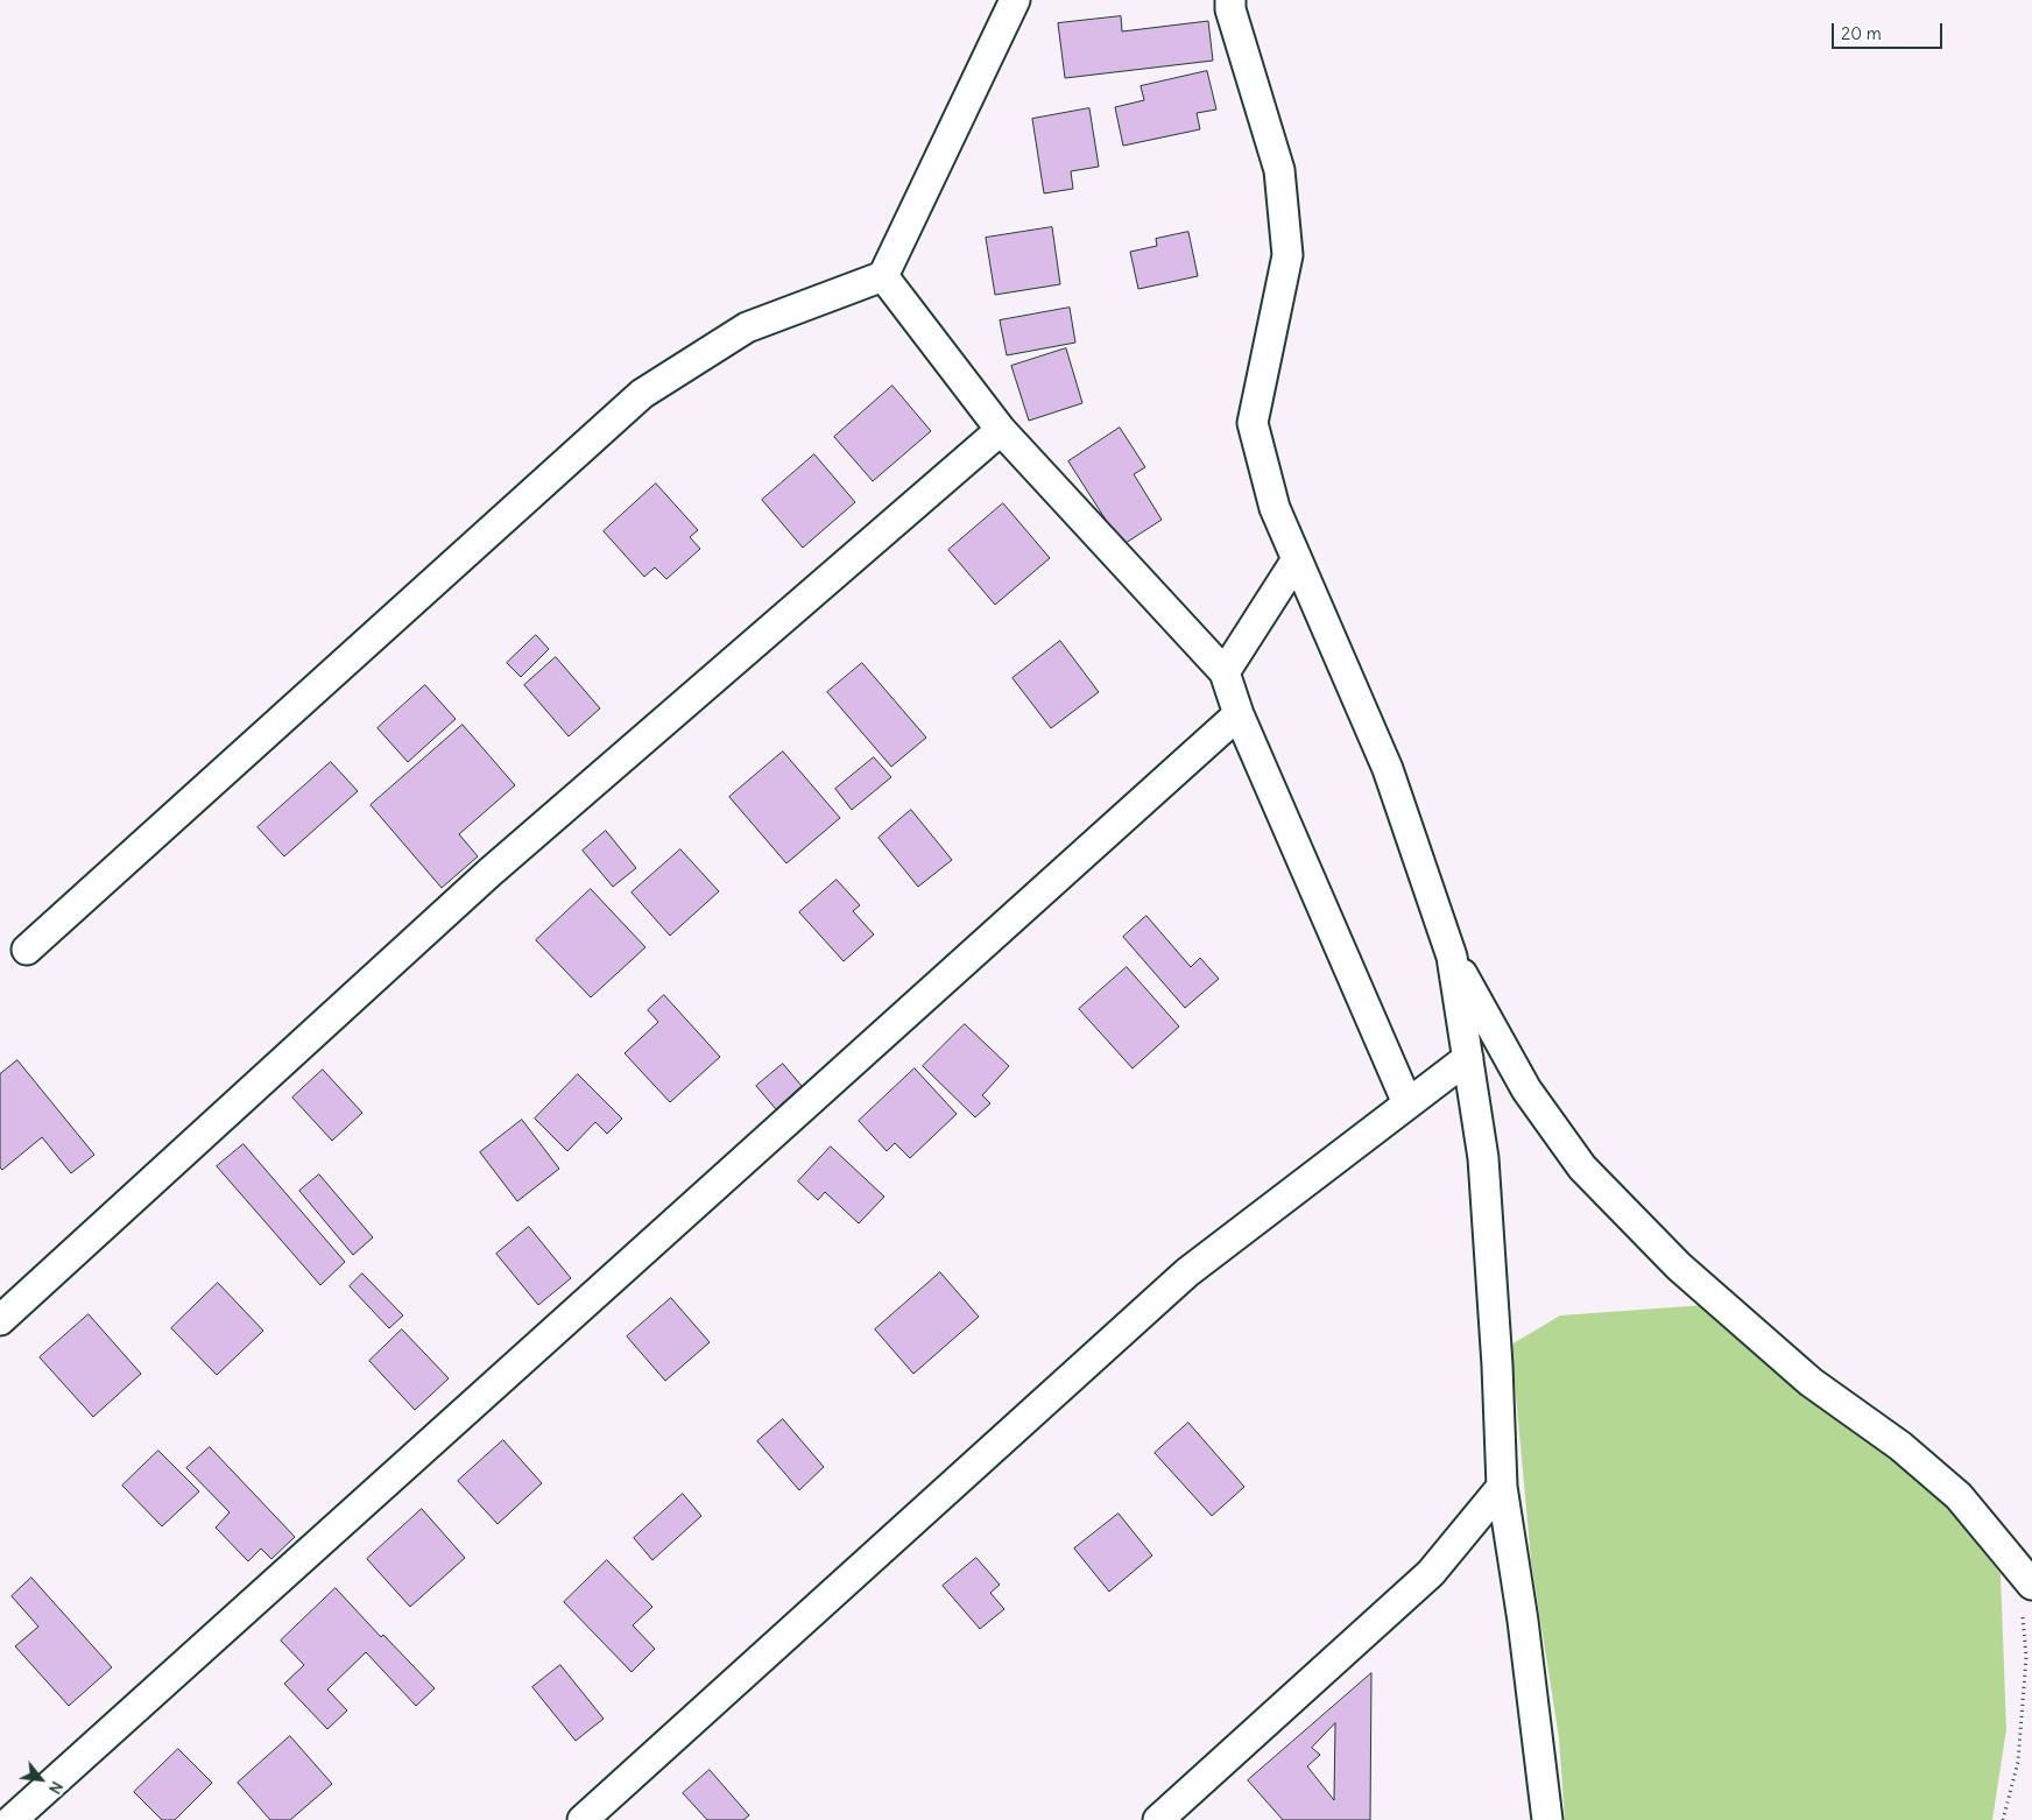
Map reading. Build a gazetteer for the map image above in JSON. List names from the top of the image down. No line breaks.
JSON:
{"scale_bar":"20 m","north":"bottom right"}
